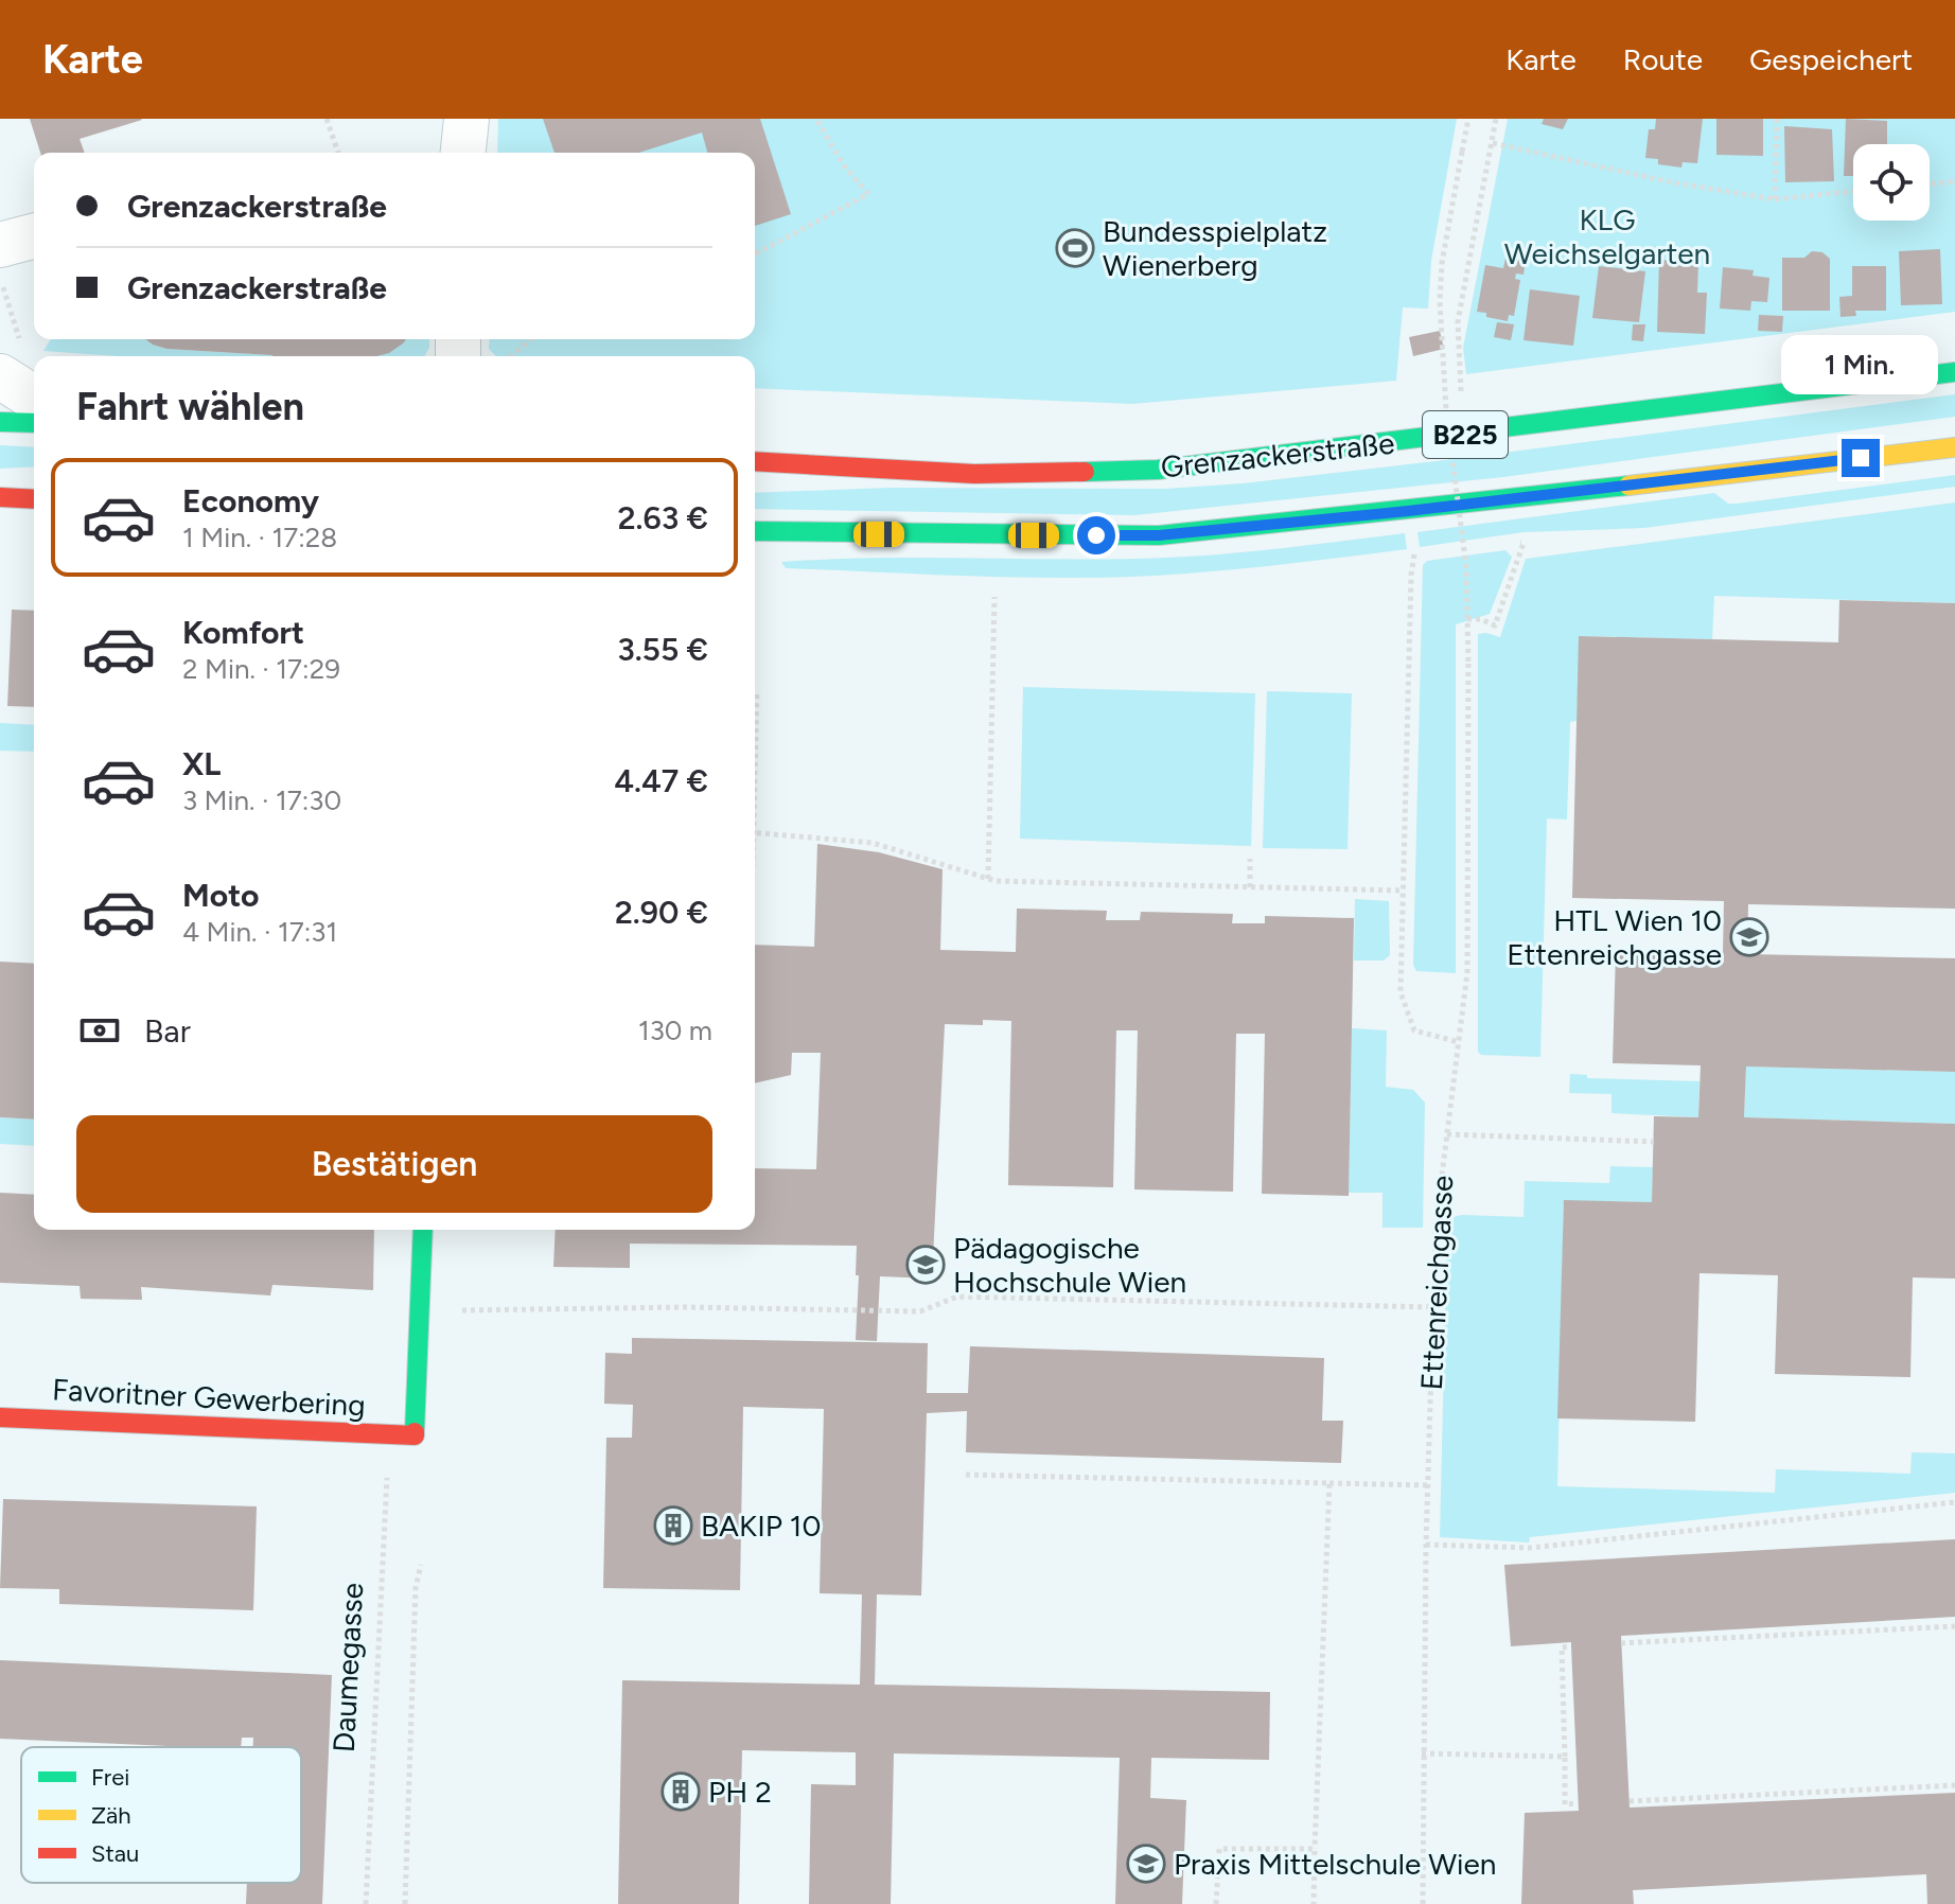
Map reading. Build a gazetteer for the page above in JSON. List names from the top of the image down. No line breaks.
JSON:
{"streets":{"main road":["B225","Grenzackerstraße","Favoritner Gewerbering"],"path":["Ettenreichgasse","Daumegasse"]},"crossings":[["Favoritner Gewerbering","Daumegasse"]],"parks":["KLG Weichselgarten"],"places":{"sports":["Bundesspielplatz Wienerberg"],"school or university":["HTL Wien 10 Ettenreichgasse","Pädagogische Hochschule Wien","Praxis Mittelschule Wien"],"building":["BAKIP 10","PH 2"]},"legend":["Frei","Zäh","Stau"],"page":{"header":"Karte","nav":["Karte","Route","Gespeichert"],"banner":["Grenzackerstraße","Grenzackerstraße"],"bubble":"1 Min.","heading":"Fahrt wählen","list":[{"name":"Economy","note":"1 Min. · 17:28","value":"2.63 €"},{"name":"Komfort","note":"2 Min. · 17:29","value":"3.55 €"},{"name":"XL","note":"3 Min. · 17:30","value":"4.47 €"},{"name":"Moto","note":"4 Min. · 17:31","value":"2.90 €"}],"pay":["Bar","130 m"],"buttons":"Bestätigen"}}
